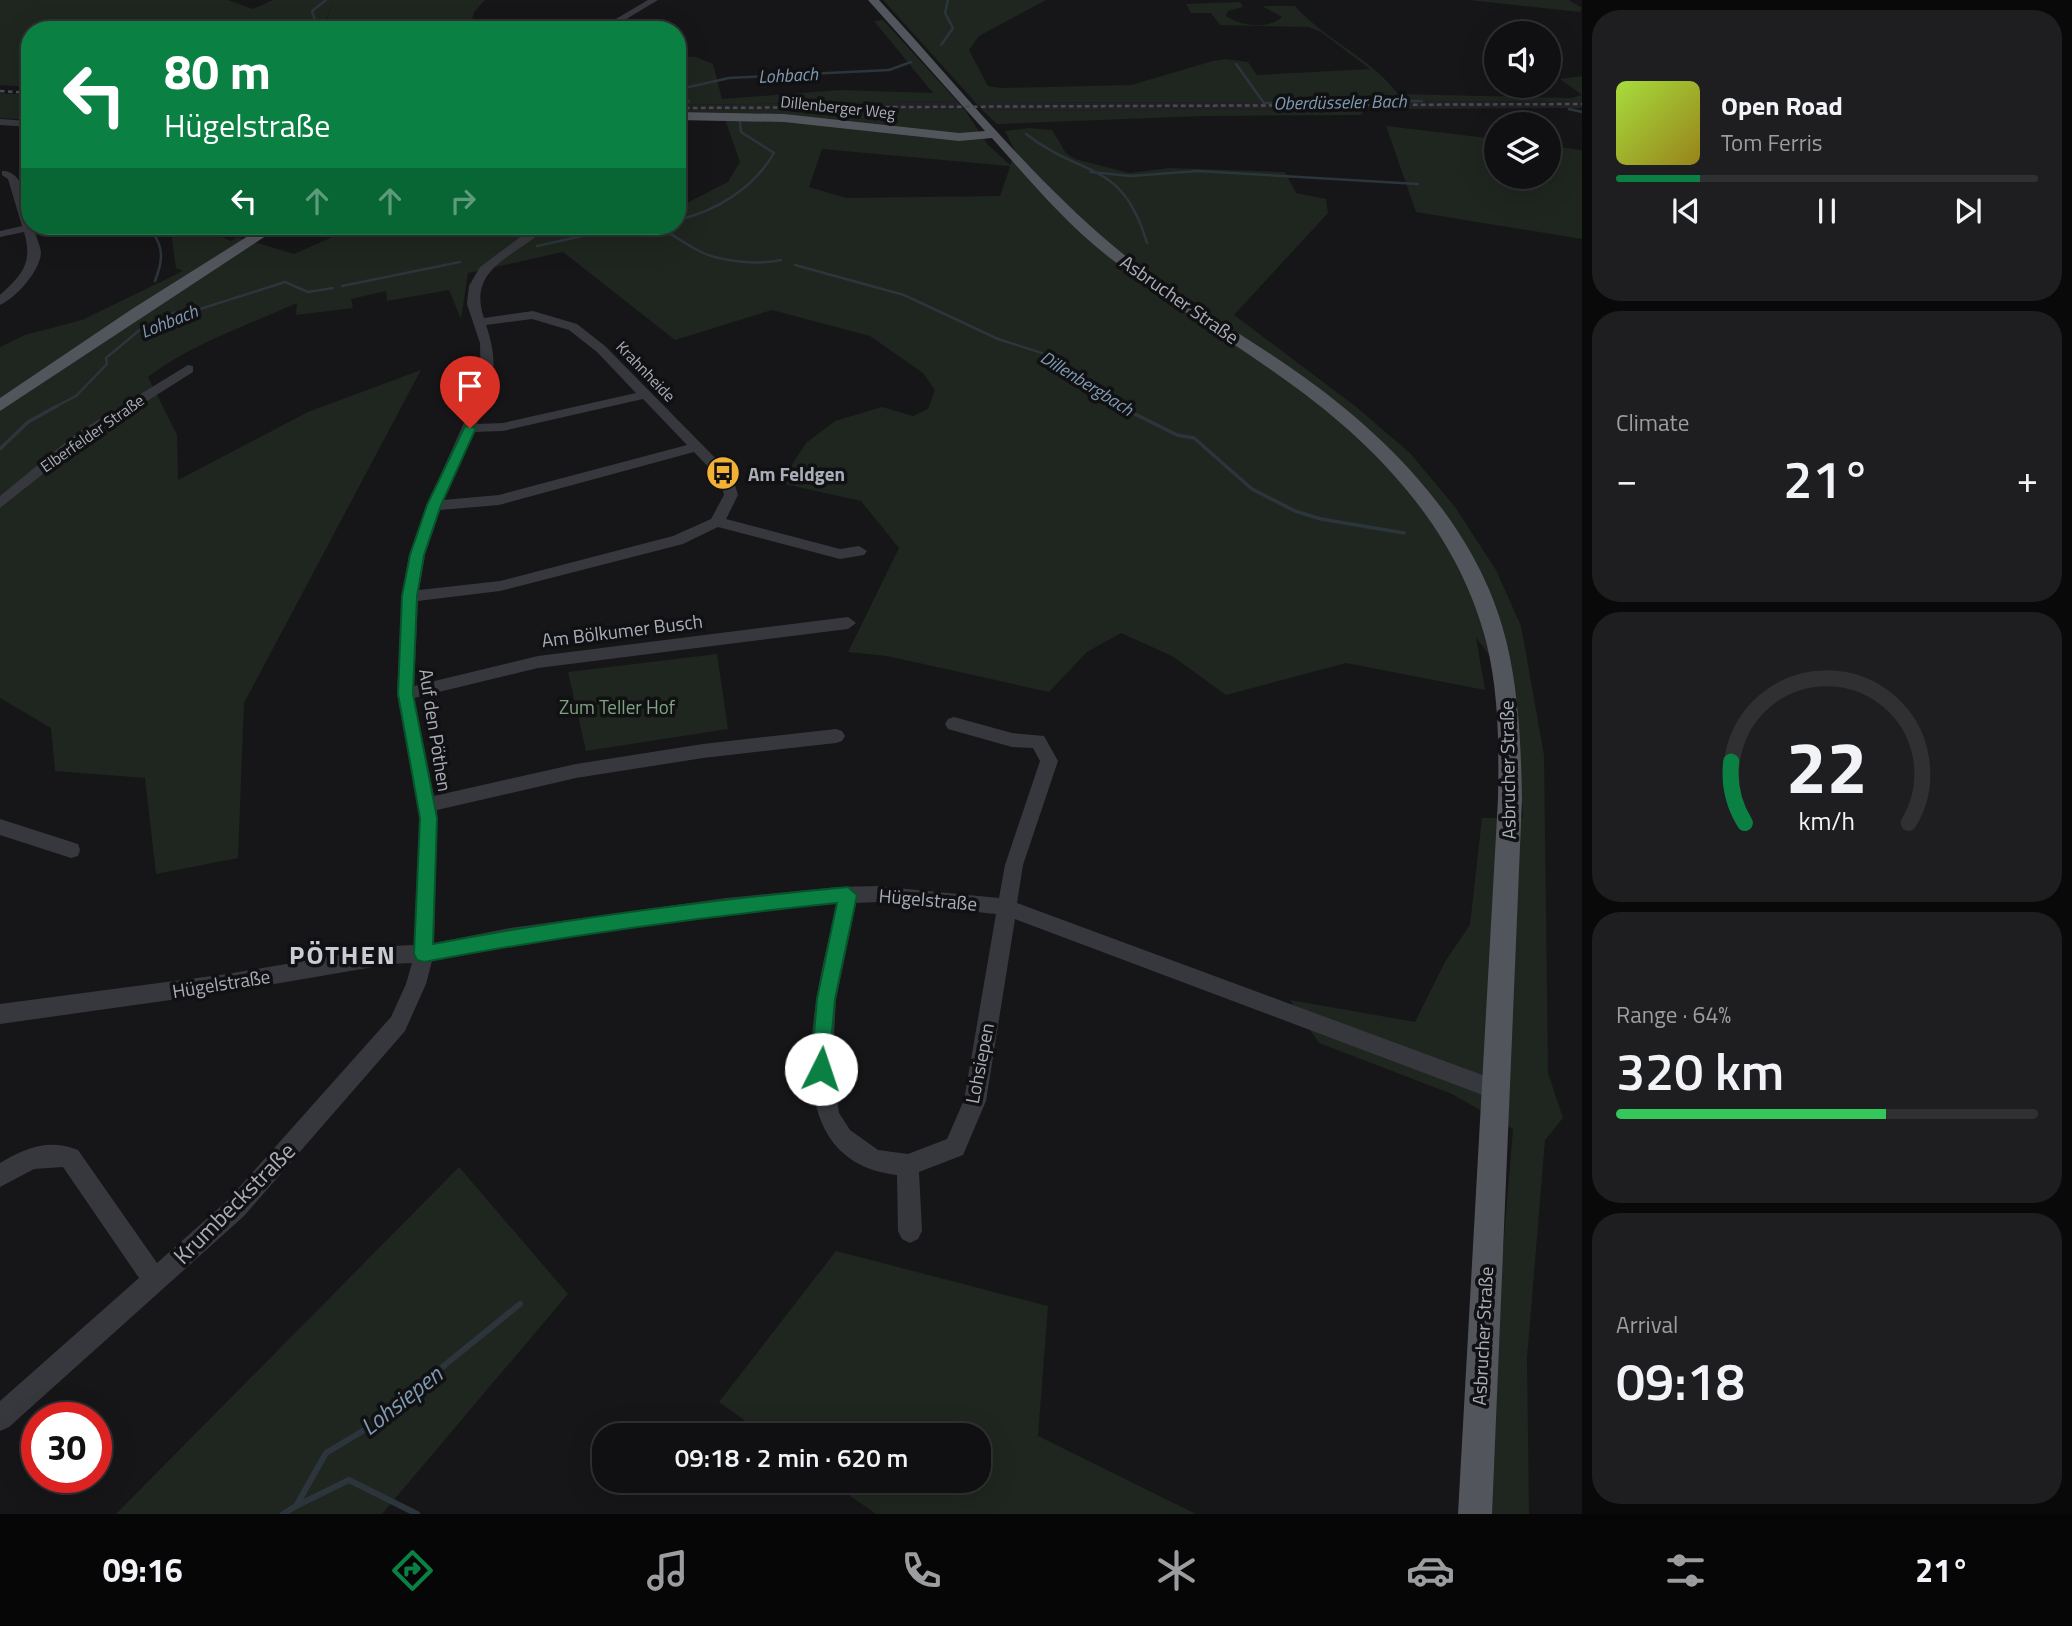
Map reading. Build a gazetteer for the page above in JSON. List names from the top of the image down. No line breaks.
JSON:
{"streets":{"main road":["Dillenberger Weg","Asbrucher Straße"],"street":["Krahnheide","Elberfelder Straße","Am Bölkumer Busch","Auf den Pöthen","Hügelstraße","Lohsiepen","Krumbeckstraße"]},"crossings":[["Dillenberger Weg","Asbrucher Straße"],["Asbrucher Straße","Hügelstraße"],["Krahnheide","Auf den Pöthen"],["Am Bölkumer Busch","Auf den Pöthen"],["Auf den Pöthen","Hügelstraße"],["Auf den Pöthen","Krumbeckstraße"],["Hügelstraße","Lohsiepen"],["Hügelstraße","Krumbeckstraße"]],"districts":["PÖTHEN"],"water":["Lohbach","Oberdüsseler Bach","Dillenbergbach","Lohsiepen"],"parks":["Zum Teller Hof"],"places":{"bus stop":["Am Feldgen"]},"page":{"turn":["80 m","Hügelstraße"],"song":["Open Road","Tom Ferris"],"tile":["Climate",["Range · 64%","320 km"],["Arrival","09:18"]],"heat":["−","21°","+"],"limit":"30","trip":"09:18 · 2 min · 620 m","tabs":["09:16","21°"],"gauge":["22","km/h"]}}
